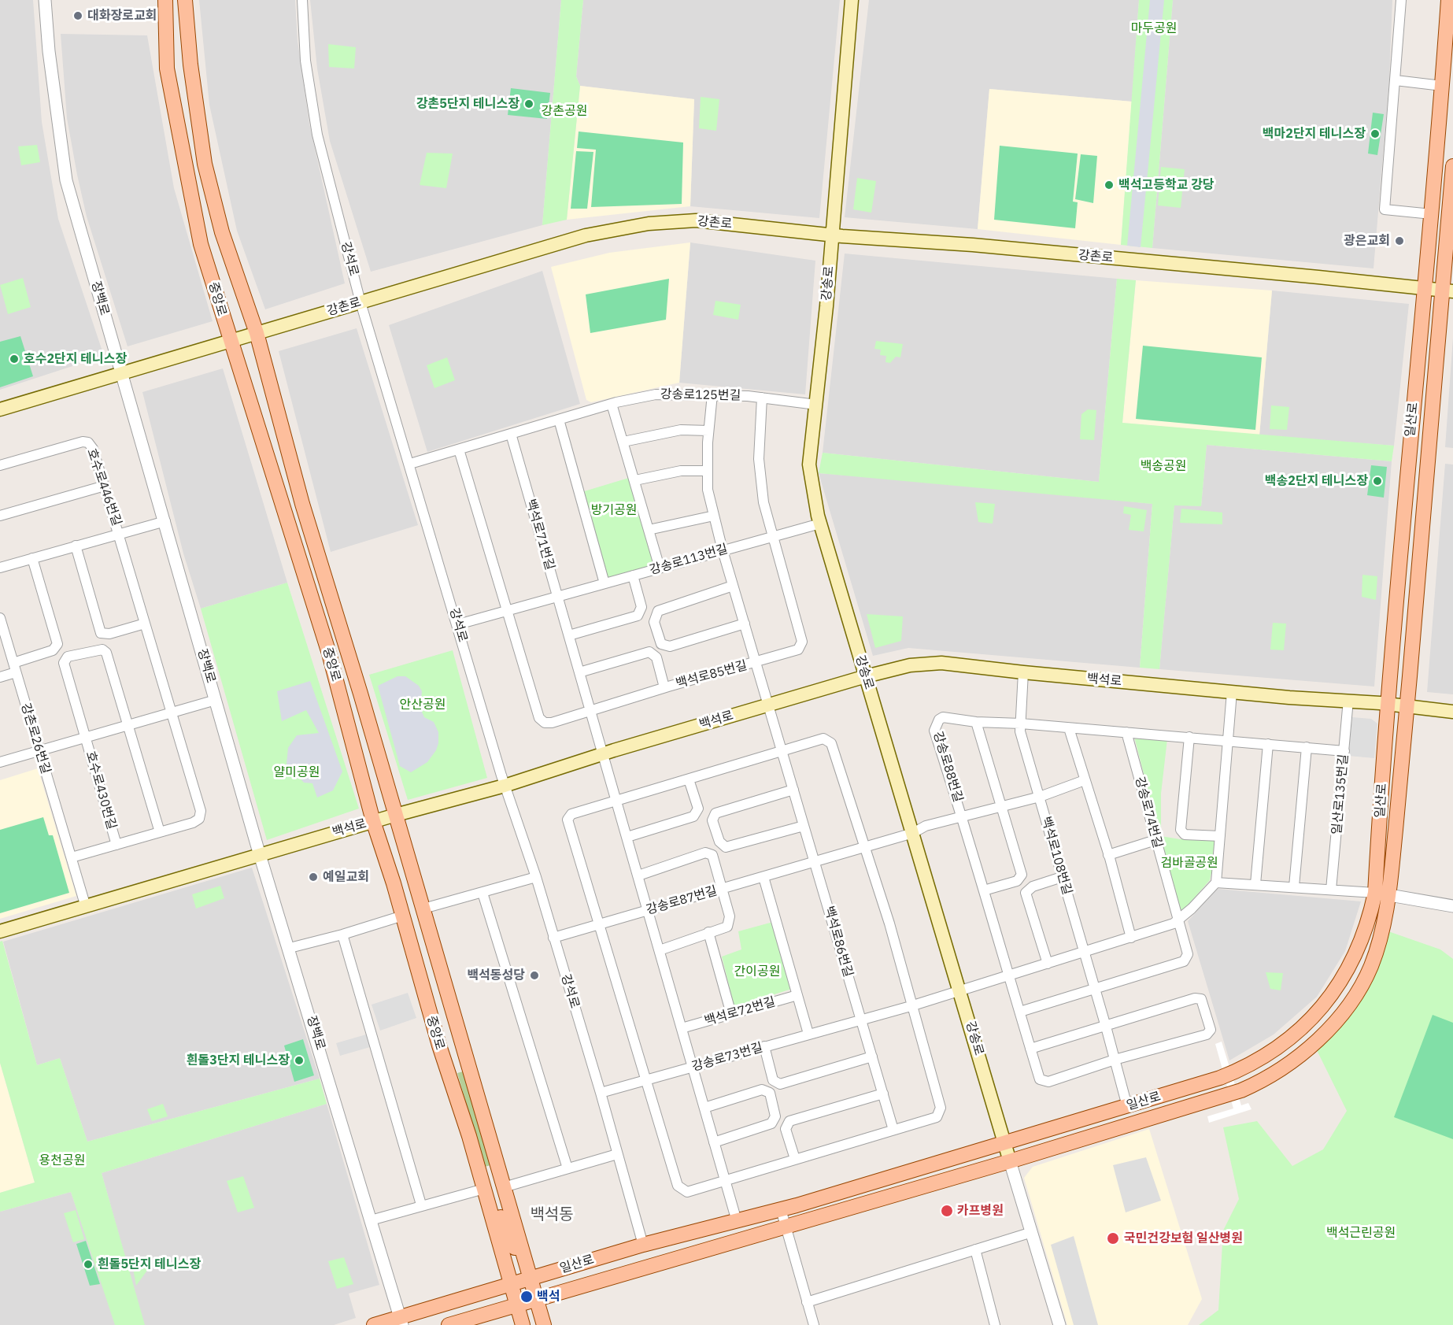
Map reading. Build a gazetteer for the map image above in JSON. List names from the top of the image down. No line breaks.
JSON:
{"streets":{"main road":["강촌로","강송로","중앙로","일산로","백석로"],"street":["강석로","장백로","강송로125번길","호수로446번길","백석로71번길","강송로113번길","백석로85번길","강촌로26번길","강송로88번길","호수로430번길","일산로135번길","강송로74번길","백석로108번길","강송로87번길","백석로86번길","백석로72번길","강송로73번길"]},"crossings":[["강촌로","강석로"],["강촌로","강송로"],["강촌로","장백로"],["강촌로","중앙로"],["강촌로","일산로"],["강석로","강송로125번길"],["강석로","일산로"],["강석로","강송로113번길"],["강석로","백석로"],["강석로","강송로87번길"],["강석로","강송로73번길"],["강송로","강송로125번길"],["강송로","일산로"],["강송로","강송로113번길"],["강송로","백석로"],["강송로","강송로88번길"],["강송로","강송로87번길"],["강송로","강송로73번길"],["장백로","일산로"],["장백로","호수로446번길"],["장백로","백석로"],["장백로","호수로430번길"],["중앙로","일산로"],["중앙로","백석로"],["강송로125번길","백석로71번길"],["강송로125번길","백석로85번길"],["일산로","백석로"],["일산로","백석로108번길"],["백석로71번길","강송로113번길"],["백석로71번길","백석로"],["강송로113번길","백석로85번길"],["백석로85번길","백석로"],["백석로85번길","백석로86번길"],["백석로","강촌로26번길"],["백석로","일산로135번길"],["백석로","백석로108번길"],["백석로","백석로86번길"],["강촌로26번길","호수로430번길"],["강송로88번길","백석로108번길"],["강송로88번길","강송로87번길"],["강송로74번길","백석로108번길"],["강송로87번길","백석로86번길"],["백석로86번길","강송로73번길"]],"districts":["백석동"],"parks":["마두공원","강촌공원","백송공원","방기공원","안산공원","얄미공원","검바골공원","간이공원","용천공원","백석근린공원"],"places":["대화장로교회","강촌5단지 테니스장","백마2단지 테니스장","백석고등학교 강당","광은교회","호수2단지 테니스장","백송2단지 테니스장","예일교회","백석동성당","흰돌3단지 테니스장","카프병원","국민건강보험 일산병원","흰돌5단지 테니스장","백석"]}
